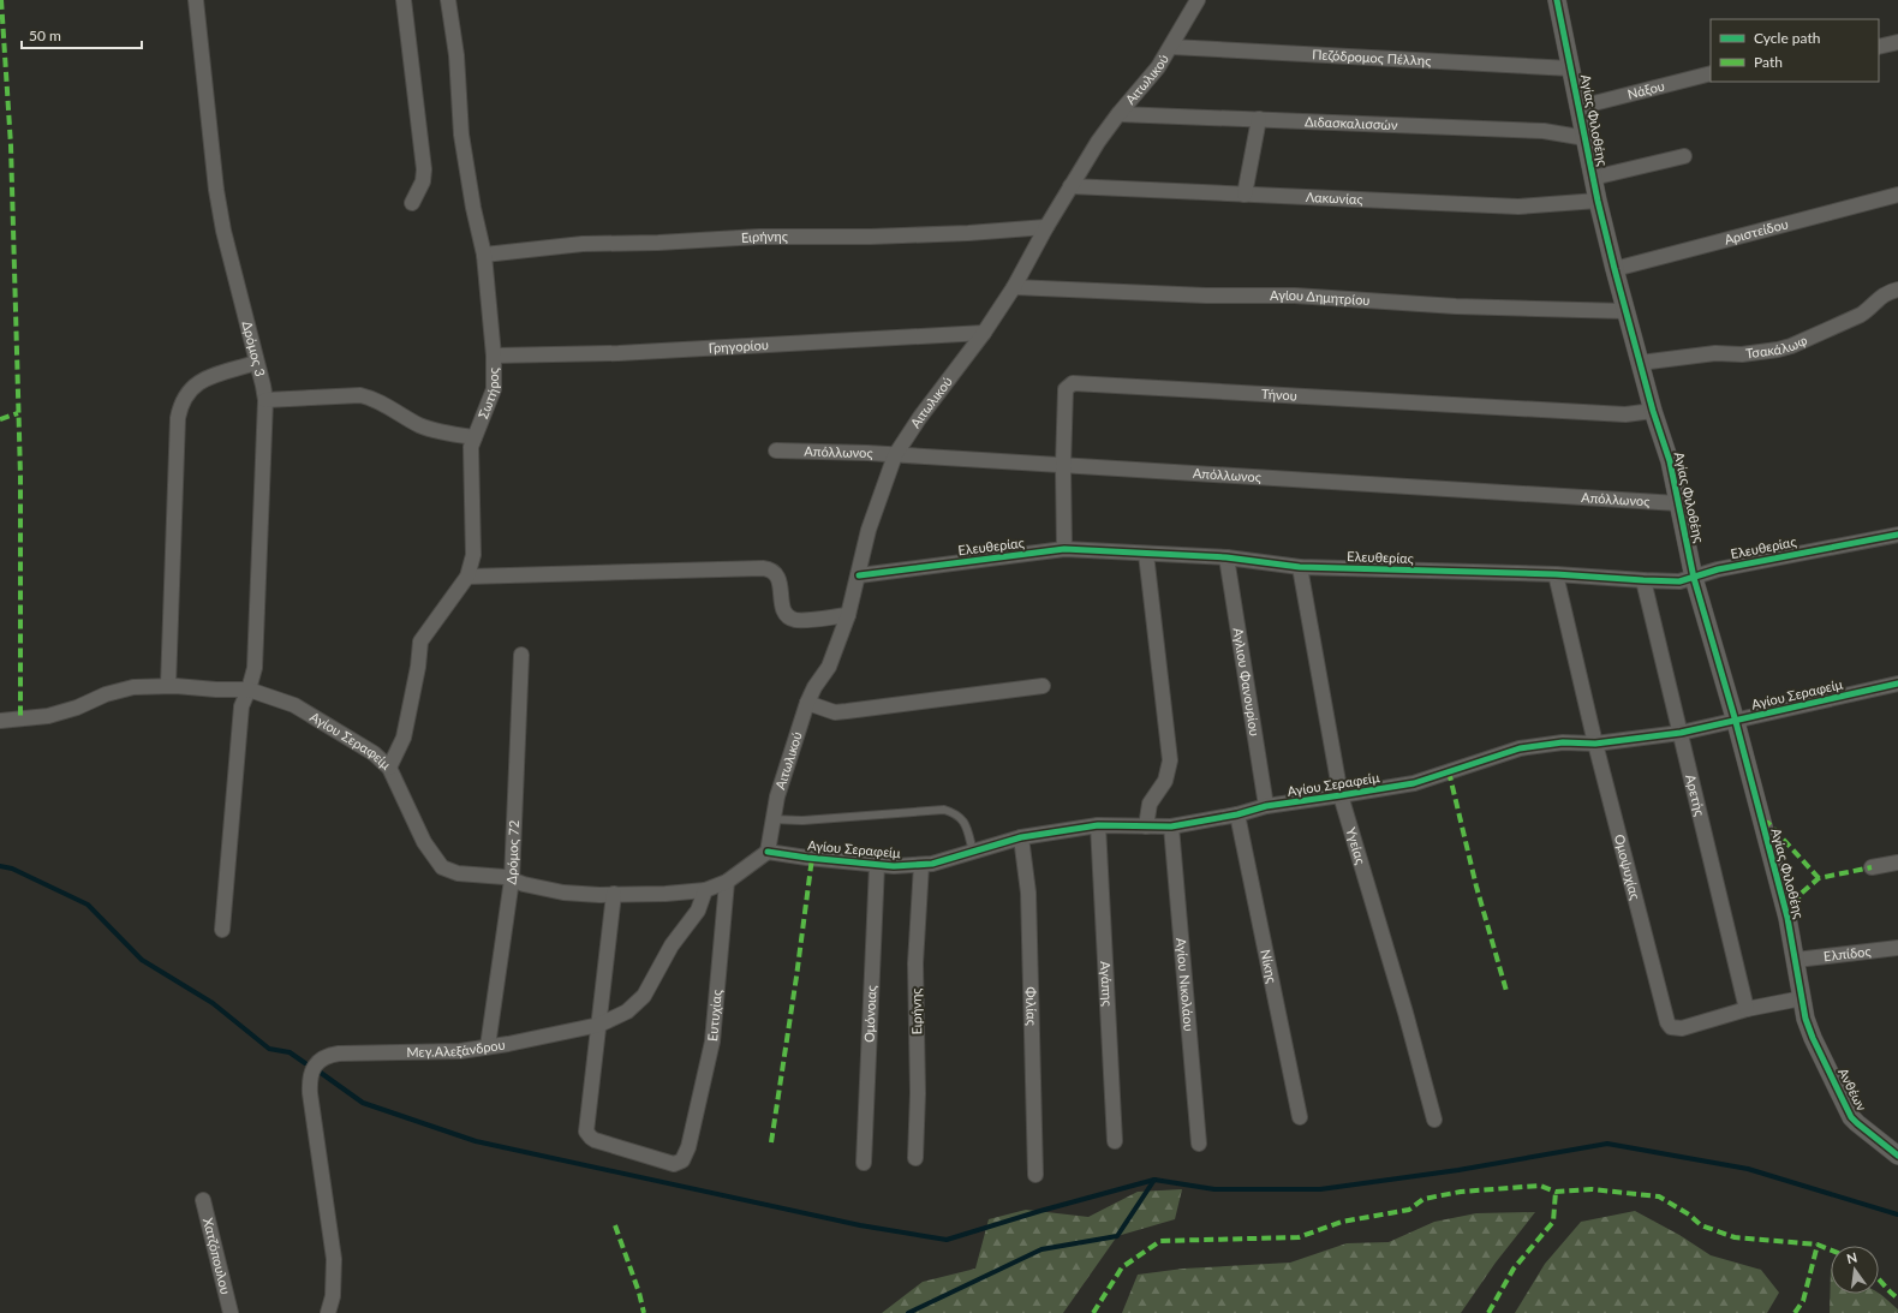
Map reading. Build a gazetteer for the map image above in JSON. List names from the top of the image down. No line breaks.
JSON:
{"streets":{"street":["Πεζόδρομος Πέλλης","Αιτωλικού","Νάξου","Αγίας Φιλοθέης","Διδασκαλισσών","Λακωνίας","Αριστείδου","Ειρήνης","Αγίου Δημητρίου","Τσακάλωφ","Γρηγορίου","Δρόμος 3","Σωτήρος","Τήνου","Απόλλωνος","Ελευθερίας","Αγλιου Φανουρίου","Αγίου Σεραφείμ","Αρετής","Υγείας","Δρόμος 72","Ομοψυχίας","Ελπίδος","Νίκης","Αγάπης","Αγίου Νικολάου","Φιλίας","Ομόνοιας","Ευτυχίας","Μεγ.Αλεξάνδρου","Ανθέων","Χατζόπουλου"]},"crossings":[["Πεζόδρομος Πέλλης","Αιτωλικού"],["Πεζόδρομος Πέλλης","Αγίας Φιλοθέης"],["Αιτωλικού","Διδασκαλισσών"],["Αιτωλικού","Λακωνίας"],["Αιτωλικού","Ειρήνης"],["Αιτωλικού","Αγίου Δημητρίου"],["Αιτωλικού","Γρηγορίου"],["Αιτωλικού","Απόλλωνος"],["Αιτωλικού","Ελευθερίας"],["Αιτωλικού","Αγίου Σεραφείμ"],["Νάξου","Αγίας Φιλοθέης"],["Αγίας Φιλοθέης","Διδασκαλισσών"],["Αγίας Φιλοθέης","Λακωνίας"],["Αγίας Φιλοθέης","Αριστείδου"],["Αγίας Φιλοθέης","Αγίου Δημητρίου"],["Αγίας Φιλοθέης","Τσακάλωφ"],["Αγίας Φιλοθέης","Τήνου"],["Αγίας Φιλοθέης","Απόλλωνος"],["Αγίας Φιλοθέης","Ελευθερίας"],["Αγίας Φιλοθέης","Αγίου Σεραφείμ"],["Αγίας Φιλοθέης","Ομοψυχίας"],["Αγίας Φιλοθέης","Ελπίδος"],["Αγίας Φιλοθέης","Ανθέων"],["Ειρήνης","Σωτήρος"],["Ειρήνης","Αγίου Σεραφείμ"],["Γρηγορίου","Σωτήρος"],["Δρόμος 3","Αγίου Σεραφείμ"],["Σωτήρος","Αγίου Σεραφείμ"],["Τήνου","Απόλλωνος"],["Τήνου","Ελευθερίας"],["Ελευθερίας","Αγλιου Φανουρίου"],["Ελευθερίας","Αρετής"],["Ελευθερίας","Υγείας"],["Ελευθερίας","Ομοψυχίας"],["Αγλιου Φανουρίου","Αγίου Σεραφείμ"],["Αγίου Σεραφείμ","Αρετής"],["Αγίου Σεραφείμ","Υγείας"],["Αγίου Σεραφείμ","Δρόμος 72"],["Αγίου Σεραφείμ","Ομοψυχίας"],["Αγίου Σεραφείμ","Νίκης"],["Αγίου Σεραφείμ","Αγάπης"],["Αγίου Σεραφείμ","Αγίου Νικολάου"],["Αγίου Σεραφείμ","Φιλίας"],["Αγίου Σεραφείμ","Ομόνοιας"],["Αγίου Σεραφείμ","Μεγ.Αλεξάνδρου"],["Αρετής","Ομοψυχίας"],["Δρόμος 72","Μεγ.Αλεξάνδρου"],["Ομοψυχίας","Ανθέων"],["Ευτυχίας","Μεγ.Αλεξάνδρου"]],"legend":["Cycle path","Path"],"scale_bar":"50 m","north":"top"}
